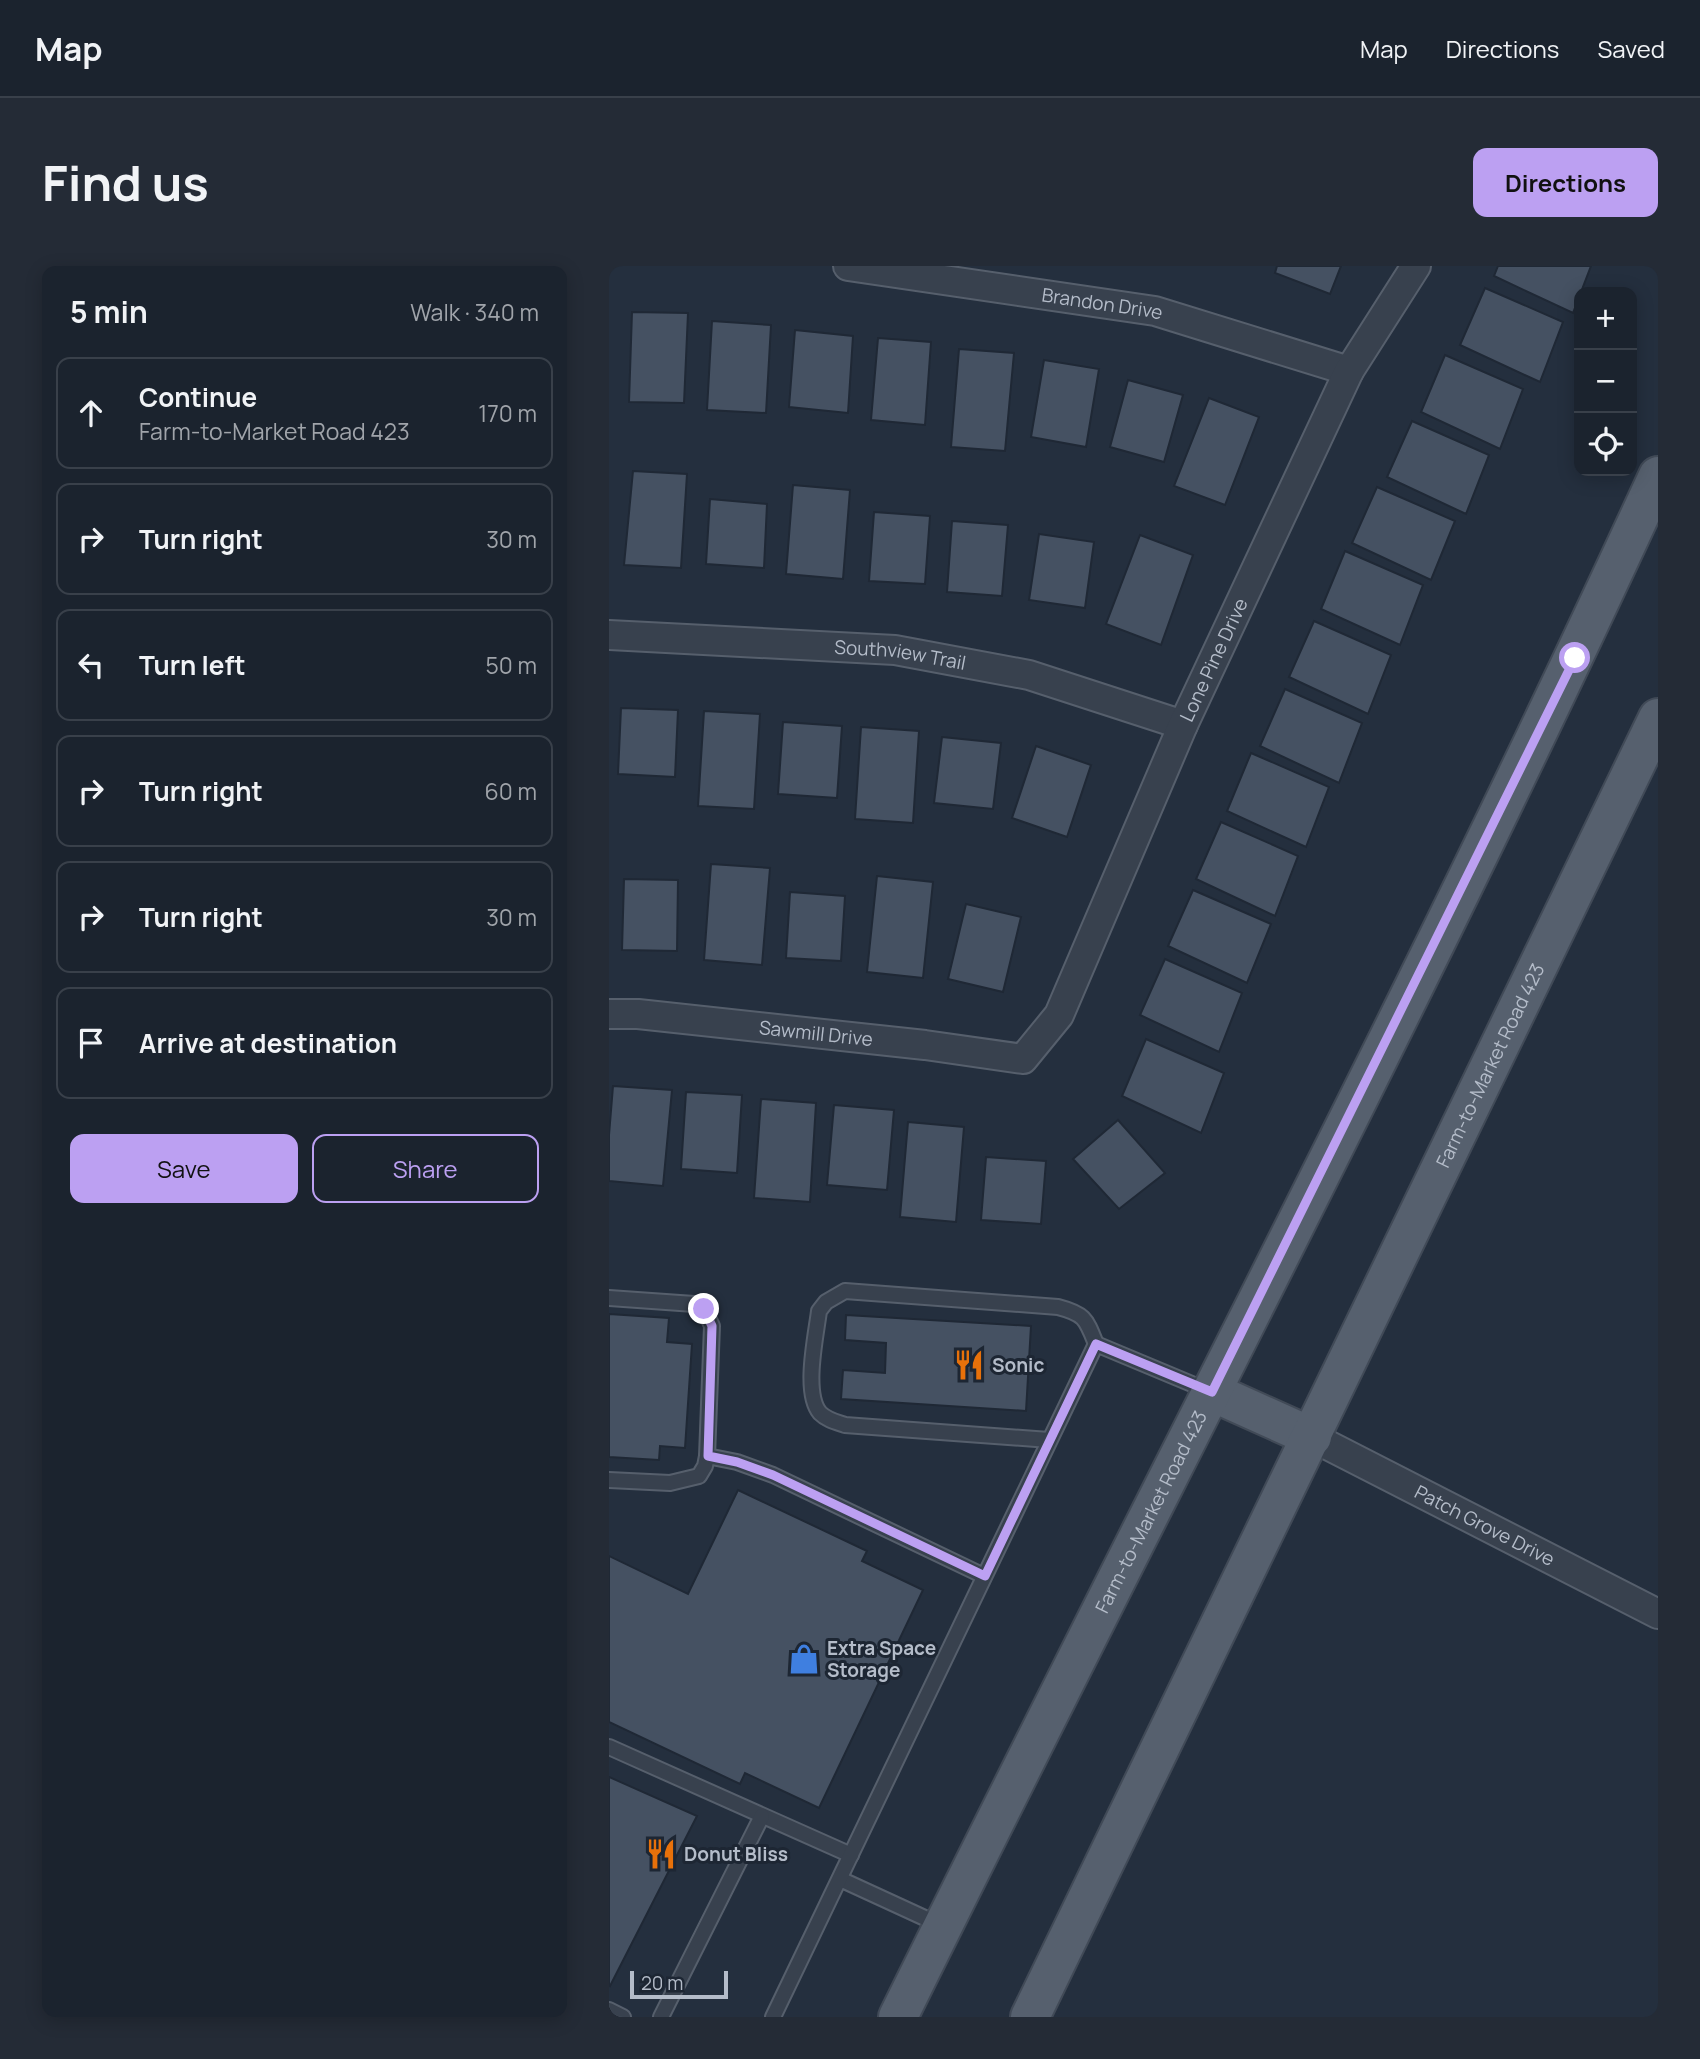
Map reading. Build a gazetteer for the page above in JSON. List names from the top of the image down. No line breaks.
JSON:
{"streets":{"main road":["Farm-to-Market Road 423"],"street":["Brandon Drive","Southview Trail","Lone Pine Drive","Sawmill Drive","Patch Grove Drive"]},"crossings":[["Brandon Drive","Lone Pine Drive"],["Southview Trail","Lone Pine Drive"],["Lone Pine Drive","Sawmill Drive"],["Farm-to-Market Road 423","Patch Grove Drive"]],"places":{"restaurant":["Sonic","Donut Bliss"],"shop":["Extra Space Storage"]},"scale_bar":"20 m","page":{"header":"Map","nav":["Map","Directions","Saved"],"buttons":["Directions",["Save","Share"]],"title":"Find us","heading":["5 min","Walk · 340 m"],"map_buttons":["+","−"],"list":[["Continue","Farm-to-Market Road 423","170 m"],["Turn right","30 m"],["Turn left","50 m"],["Turn right","60 m"],["Turn right","30 m"],"Arrive at destination"],"scale":"20 m"}}
